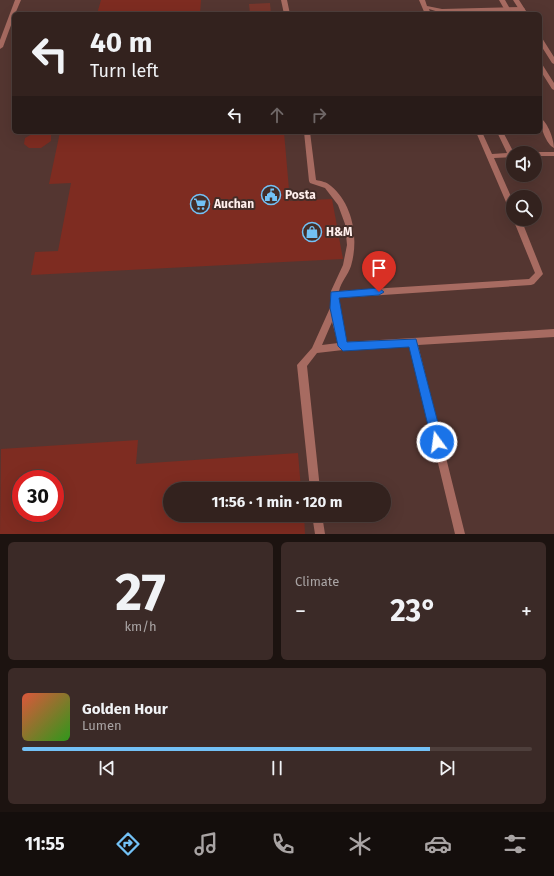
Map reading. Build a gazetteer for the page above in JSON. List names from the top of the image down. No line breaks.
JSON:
{"places":{"public building":["Posta"],"supermarket":["Auchan"],"shop":["H&M"]},"page":{"turn":["40 m","Turn left"],"limit":"30","trip":"11:56 · 1 min · 120 m","tile":[["27","km/h"],"Climate"],"heat":["−","23°","+"],"song":["Golden Hour","Lumen"],"tabs":"11:55"}}
